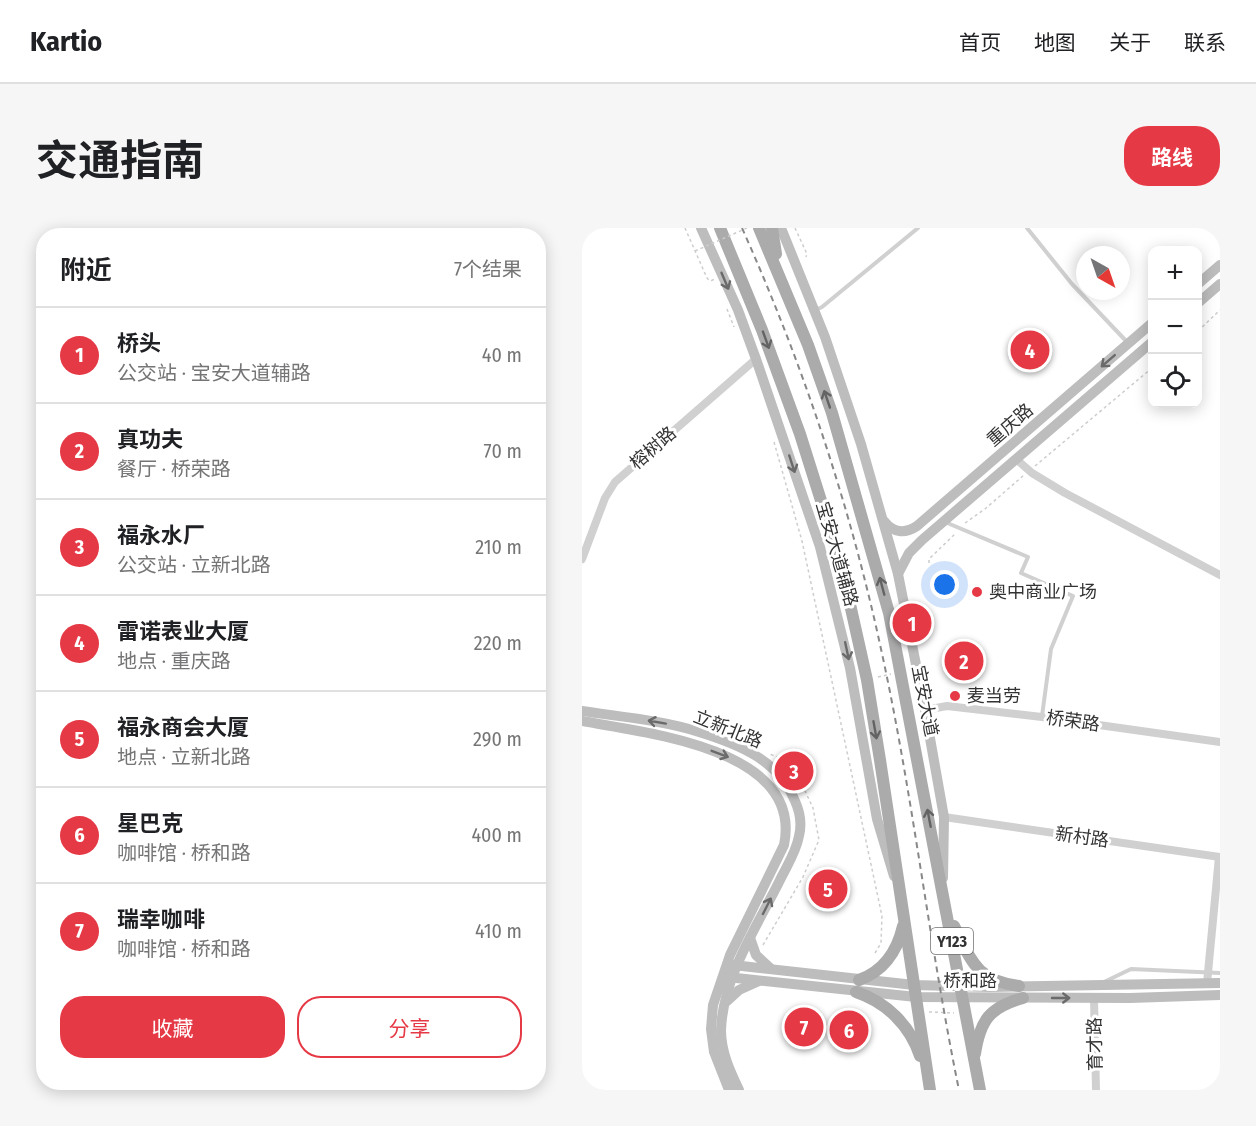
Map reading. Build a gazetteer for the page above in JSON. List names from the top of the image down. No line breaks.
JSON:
{"streets":{"main road":["重庆路","宝安大道辅路","宝安大道","立新北路","Y123","桥和路"],"street":["榕树路","桥荣路","新村路","育才路"]},"crossings":[["重庆路","Y123"],["榕树路","宝安大道辅路"],["宝安大道","Y123"],["宝安大道","桥和路"],["桥荣路","Y123"],["立新北路","桥和路"],["新村路","Y123"],["桥和路","育才路"]],"places":["奥中商业广场","麦当劳"],"north":"bottom right","page":{"header":"Kartio","nav":["首页","地图","关于","联系"],"title":"交通指南","buttons":["路线",["收藏","分享"]],"heading":["附近","7个结果"],"map_buttons":["+","−"],"list":[{"mark":"1","name":"桥头","note":"公交站 · 宝安大道辅路","value":"40 m"},{"mark":"2","name":"真功夫","note":"餐厅 · 桥荣路","value":"70 m"},{"mark":"3","name":"福永水厂","note":"公交站 · 立新北路","value":"210 m"},{"mark":"4","name":"雷诺表业大厦","note":"地点 · 重庆路","value":"220 m"},{"mark":"5","name":"福永商会大厦","note":"地点 · 立新北路","value":"290 m"},{"mark":"6","name":"星巴克","note":"咖啡馆 · 桥和路","value":"400 m"},{"mark":"7","name":"瑞幸咖啡","note":"咖啡馆 · 桥和路","value":"410 m"}],"pins":["4","1","2","3","5","7","6"]}}
